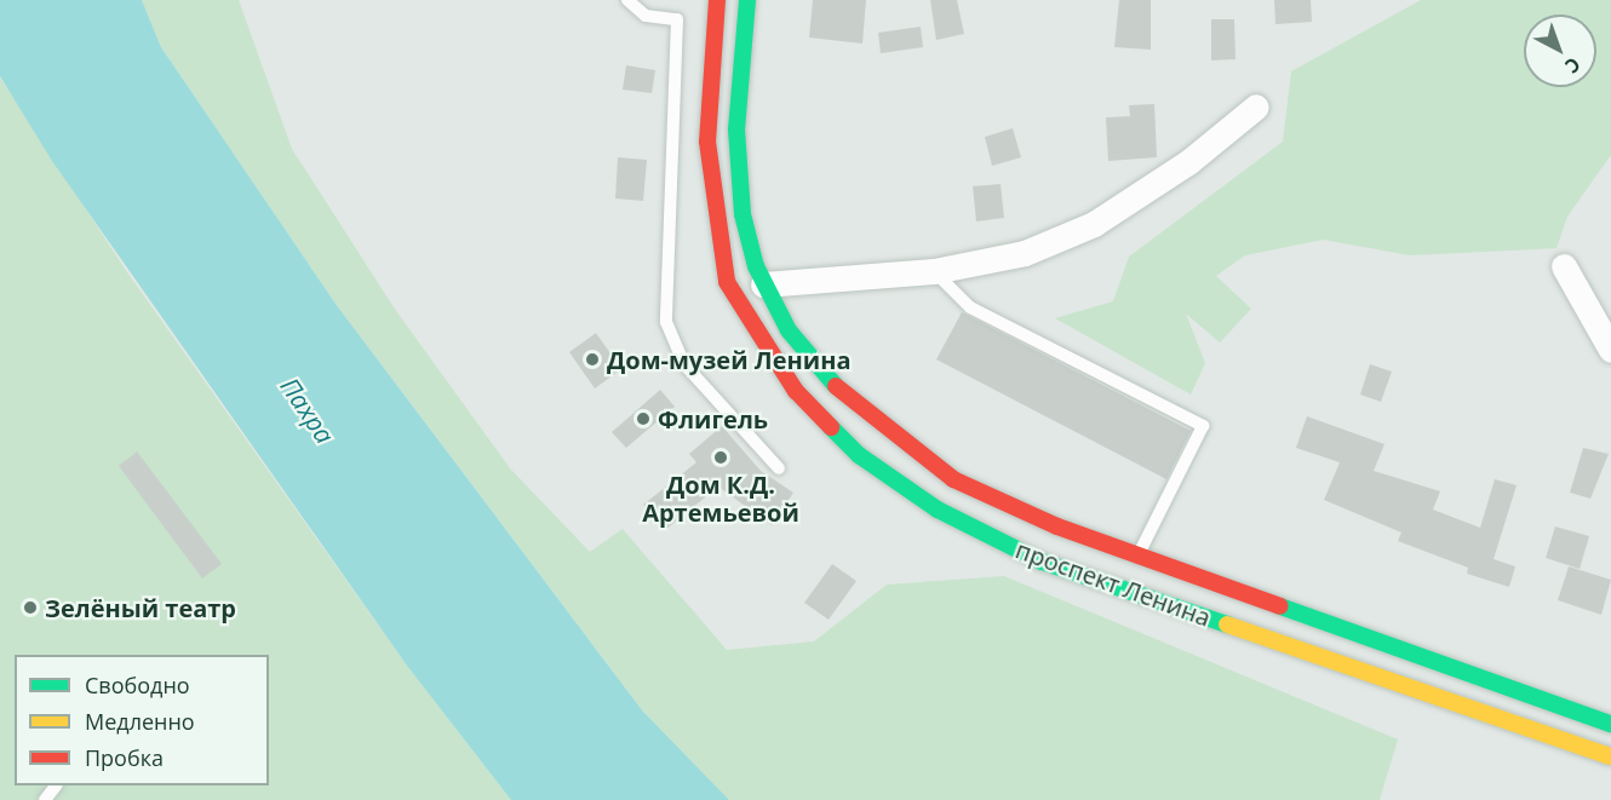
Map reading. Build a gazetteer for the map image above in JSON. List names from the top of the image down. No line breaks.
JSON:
{"streets":{"main road":["проспект Ленина"]},"water":["Пахра"],"places":["Дом-музей Ленина","Флигель","Дом К.Д. Артемьевой","Зелёный театр"],"legend":["Свободно","Медленно","Пробка"],"north":"bottom right"}
